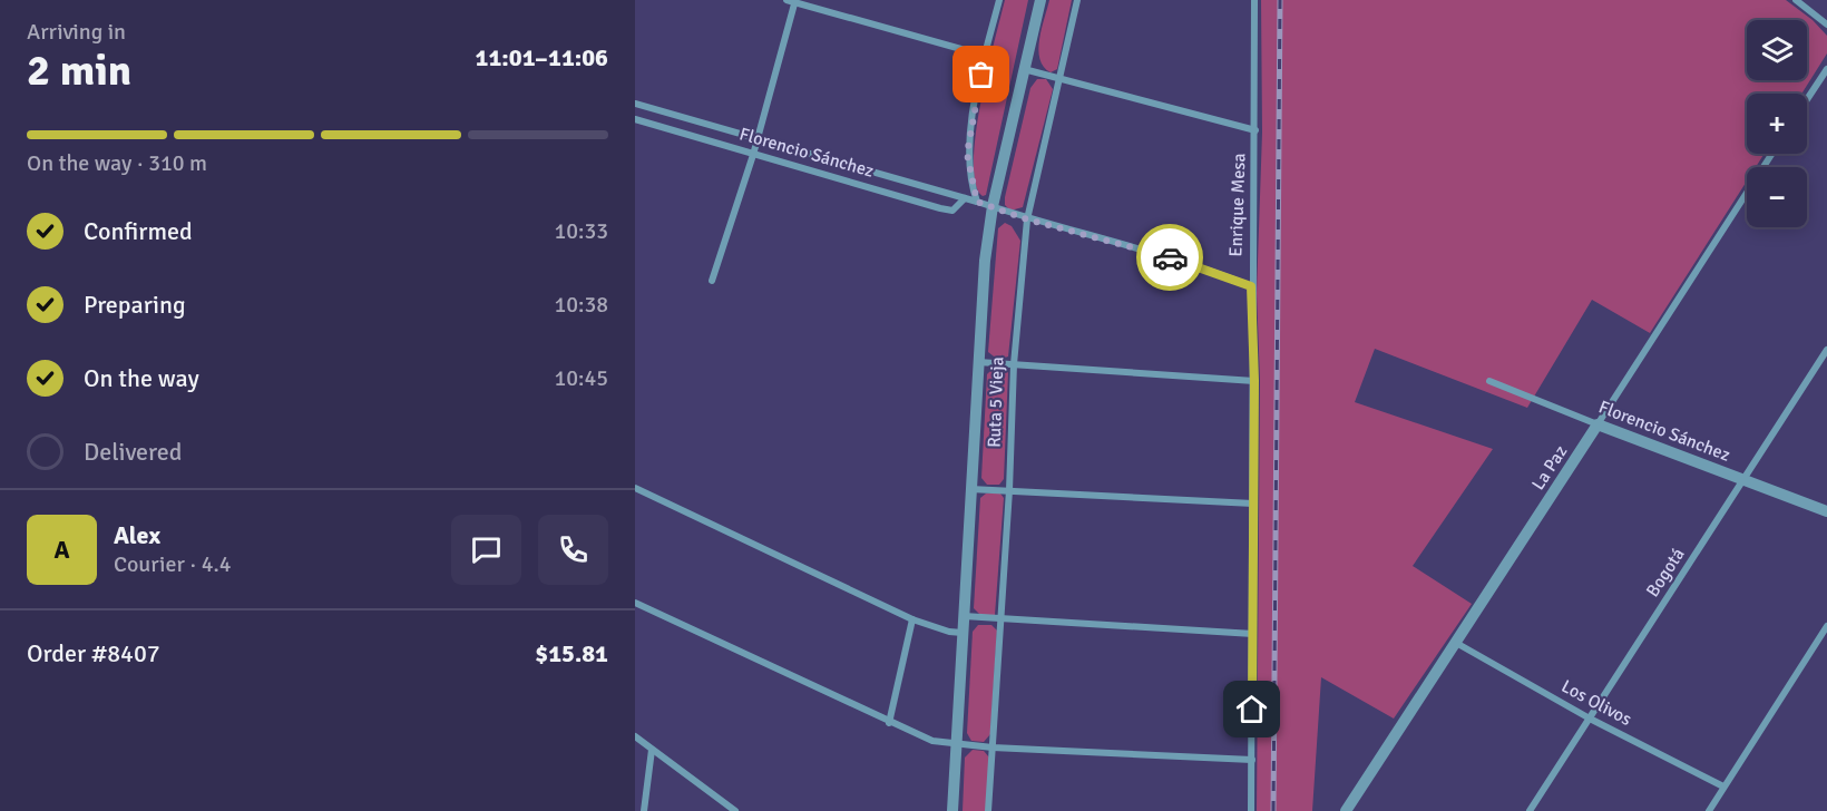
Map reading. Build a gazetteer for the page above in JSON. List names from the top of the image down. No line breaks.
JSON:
{"streets":{"street":["Florencio Sánchez","Enrique Mesa","Ruta 5 Vieja","La Paz","Bogotá","Los Olivos"]},"crossings":[["Florencio Sánchez","Enrique Mesa"],["Florencio Sánchez","Ruta 5 Vieja"],["Florencio Sánchez","La Paz"],["Florencio Sánchez","Bogotá"],["La Paz","Los Olivos"],["Bogotá","Los Olivos"]],"page":{"heading":["2 min","Arriving in","11:01–11:06"],"panel":["Alex","Courier · 4.4","Order #8407","$15.81"],"map_buttons":["+","−"],"bar":"On the way · 310 m","list":[["Confirmed","10:33"],["Preparing","10:38"],["On the way","10:45"],"Delivered"],"round":"A"}}
